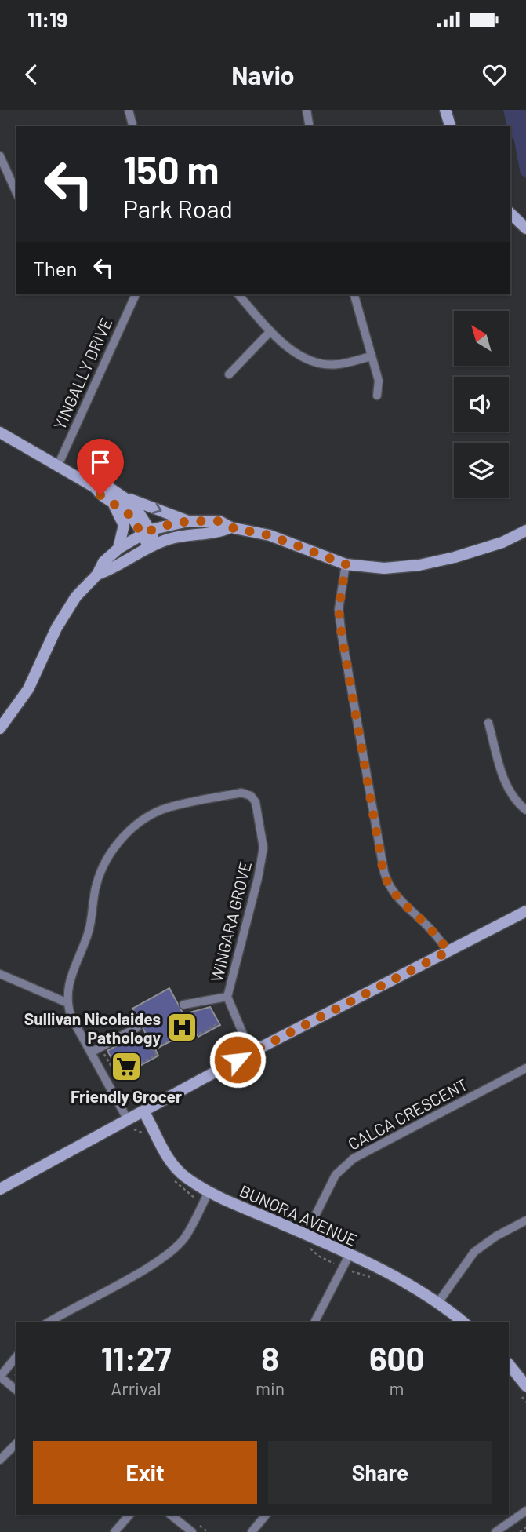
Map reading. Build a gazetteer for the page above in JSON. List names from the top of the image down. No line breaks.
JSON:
{"streets":{"street":["YINGALLY DRIVE","WINGARA GROVE","CALCA CRESCENT","BUNORA AVENUE"]},"crossings":[["CALCA CRESCENT","BUNORA AVENUE"]],"places":{"hospital":["Sullivan Nicolaides Pathology"],"supermarket":["Friendly Grocer"]},"north":"top left","page":{"status":"11:19","header":"Navio","turn":["150 m","Park Road"],"then":"Then","eta":["11:27","Arrival","8","min","600","m"],"buttons":["Exit","Share"]}}
